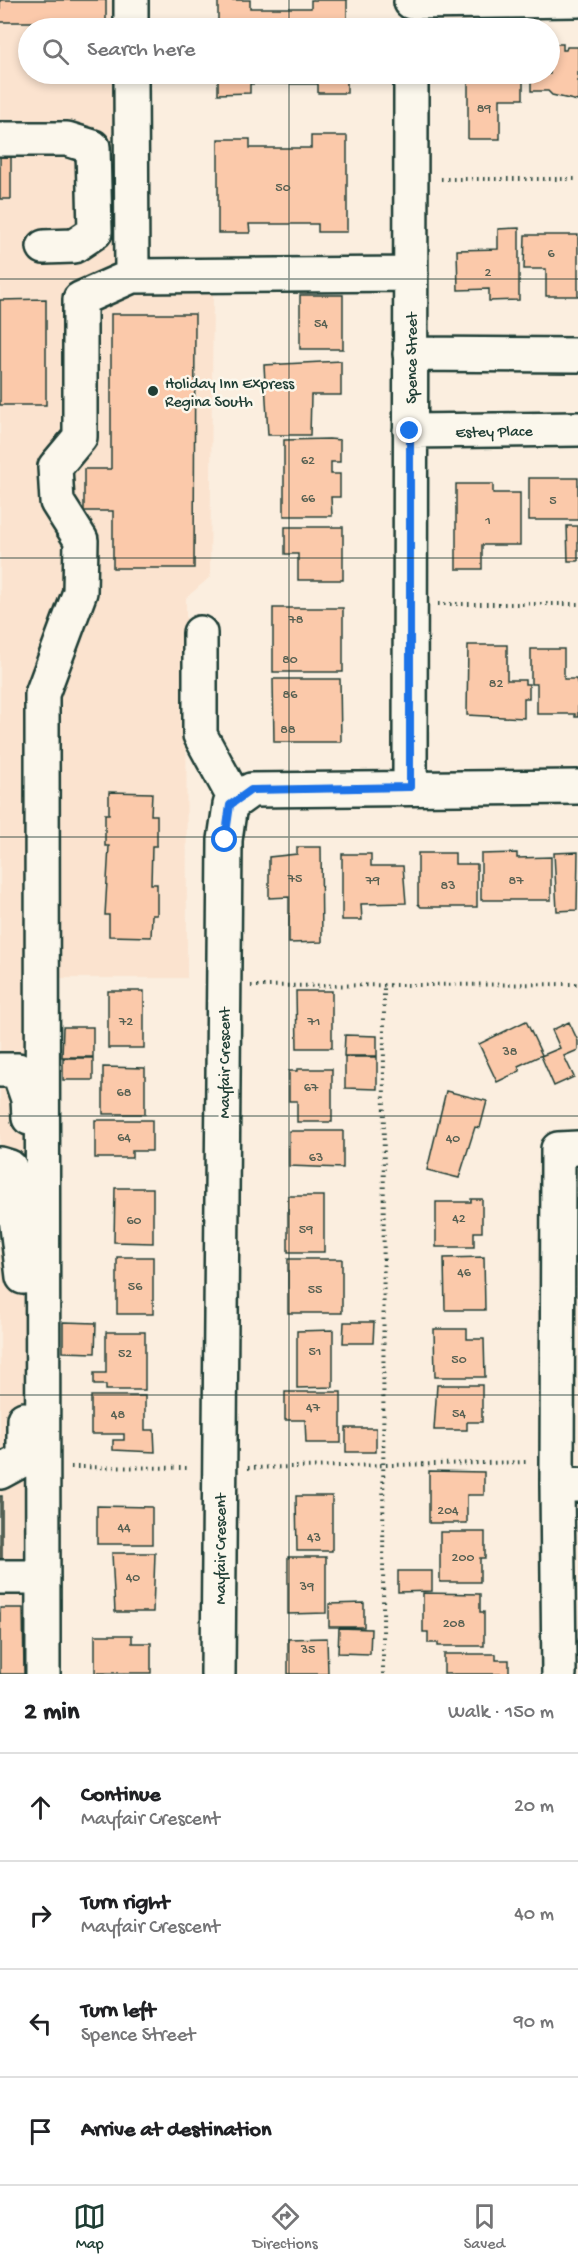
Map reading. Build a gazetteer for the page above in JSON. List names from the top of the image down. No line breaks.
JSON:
{"streets":{"street":["Spence Street","Estey Place","Mayfair Crescent"]},"crossings":[["Spence Street","Estey Place"]],"places":["Holiday Inn Express Regina South"],"house_numbers":["89","50","6","2","54","62","66","5","1","78","80","82","86","88","75","79","87","83","72","71","38","67","68","64","40","63","42","60","59","46","56","55","51","52","50","47","54","48","204","44","43","200","40","39","208","35"],"page":{"search":"Search here","heading":["2 min","Walk · 150 m"],"list":[["Continue","Mayfair Crescent","20 m"],["Turn right","Mayfair Crescent","40 m"],["Turn left","Spence Street","90 m"],"Arrive at destination"],"nav":["Map","Directions","Saved"]}}
